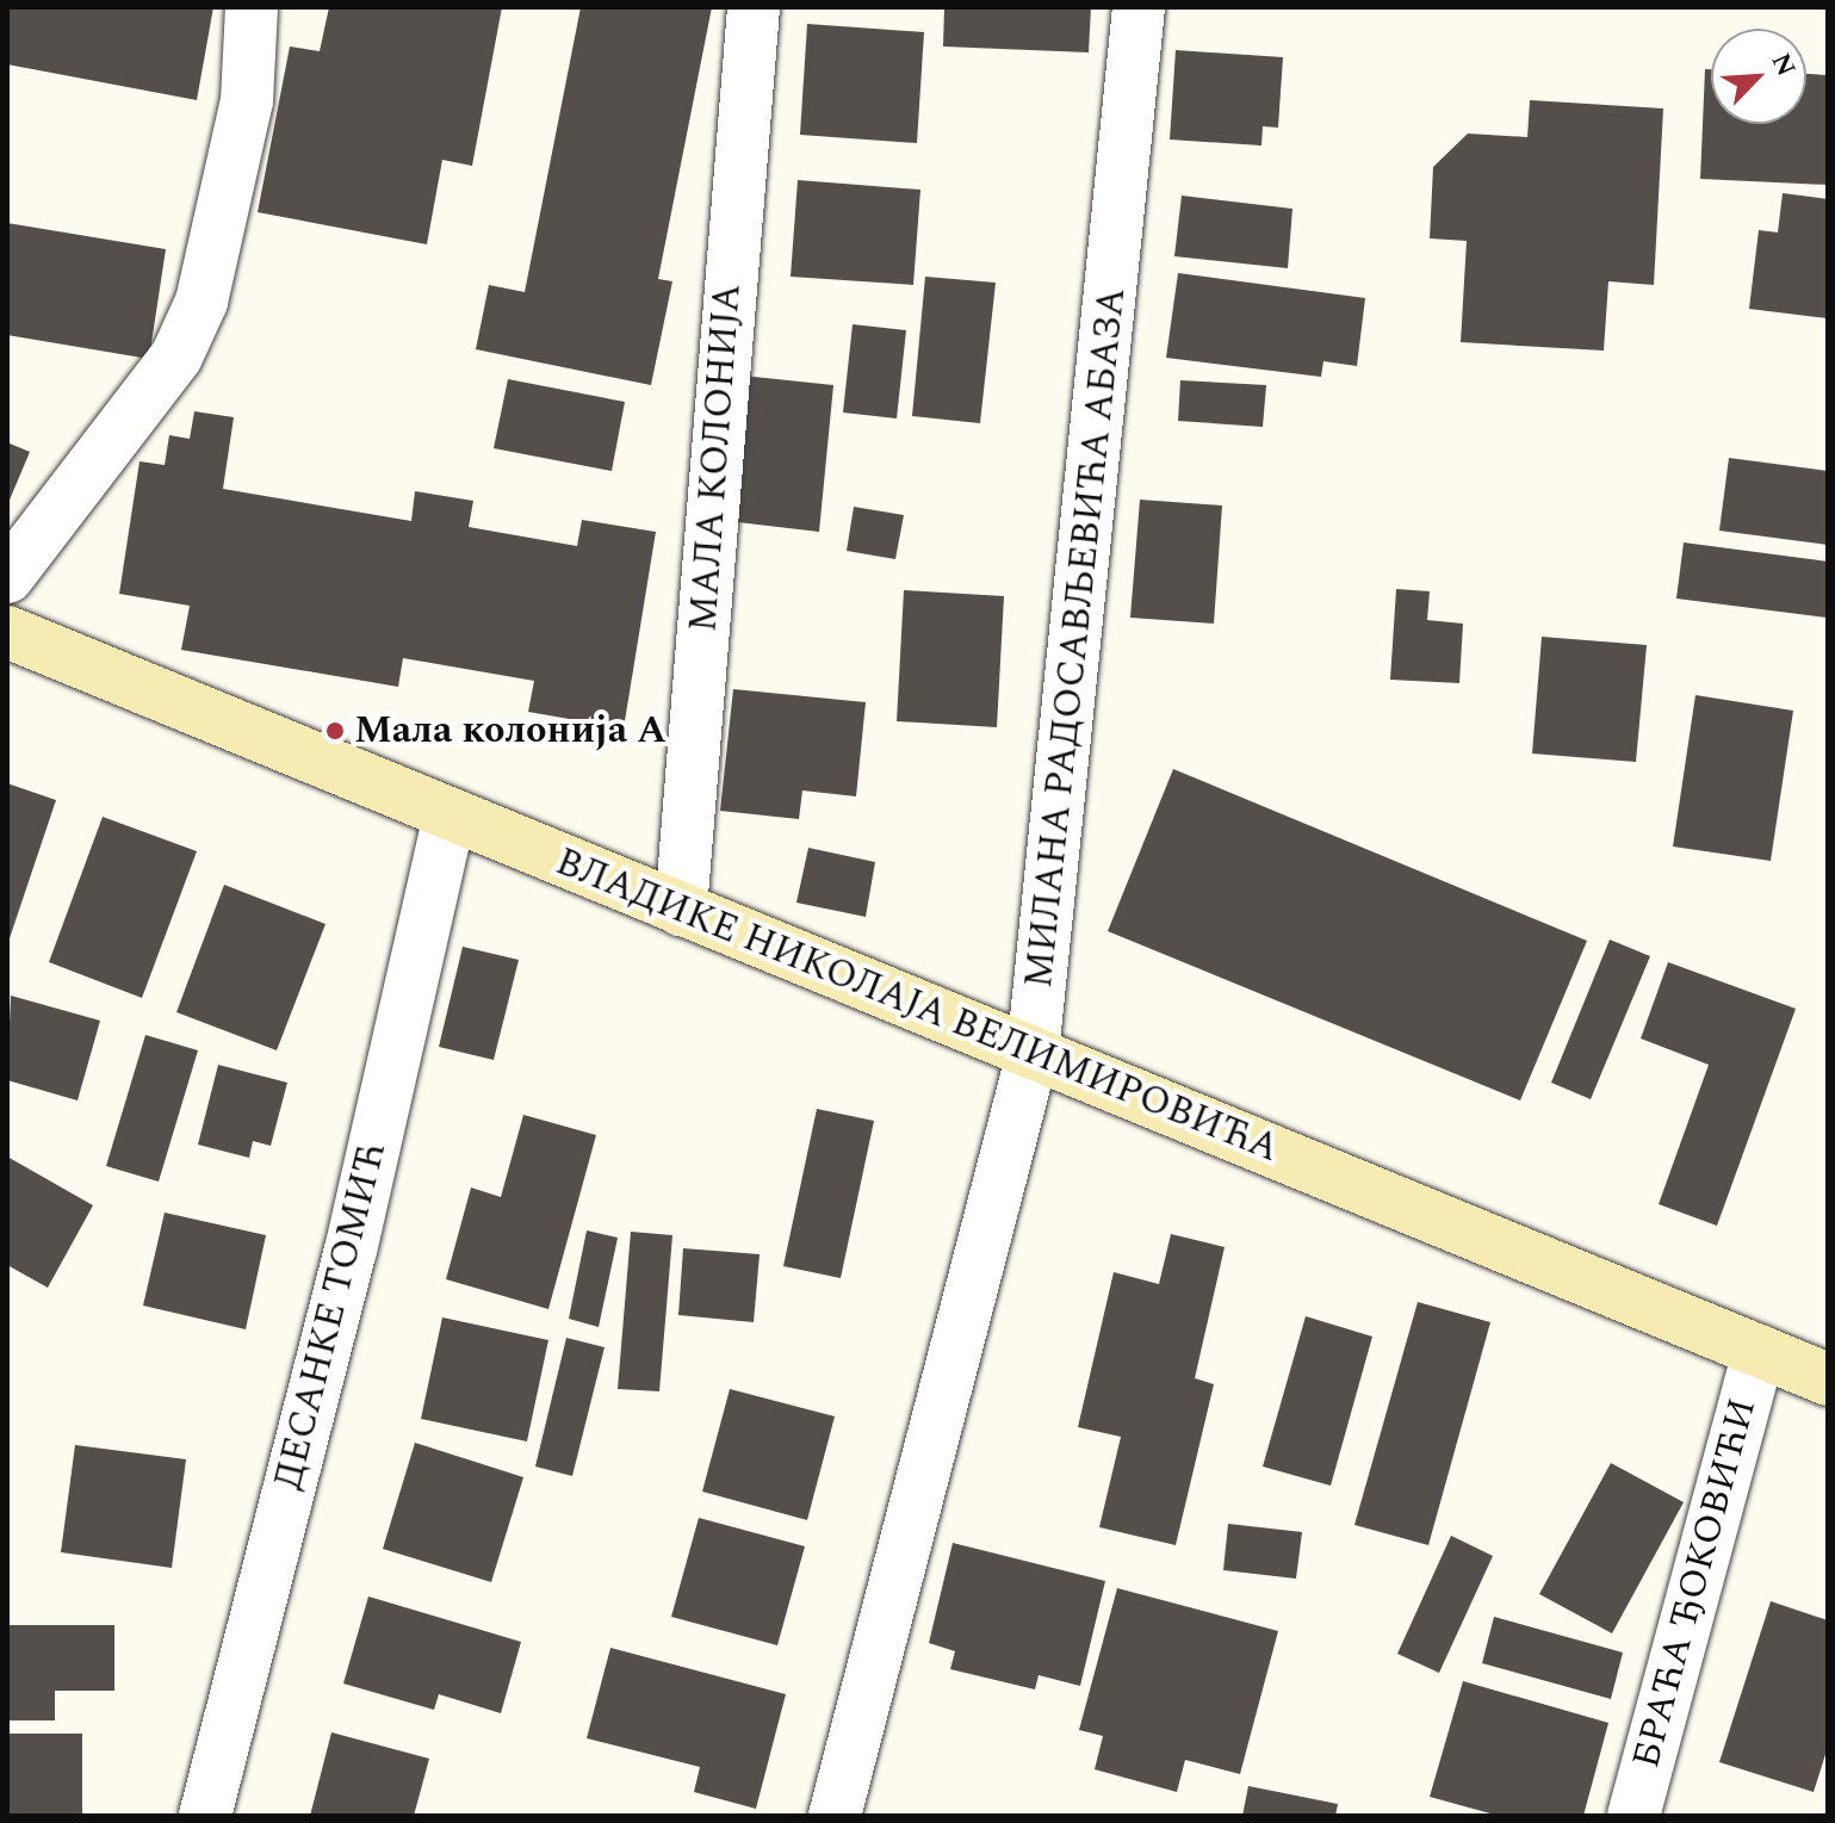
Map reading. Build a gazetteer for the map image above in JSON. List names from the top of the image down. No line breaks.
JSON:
{"streets":{"street":["МАЛА КОЛОНИЈА","МИЛАНА РАДОСАВЉЕВИЋА АБАЗА","ВЛАДИКЕ НИКОЛАЈА ВЕЛИМИРОВИЋА","ДЕСАНКЕ ТОМИЋ","БРАЋА ЂОКОВИЋИ"]},"crossings":[["МАЛА КОЛОНИЈА","ВЛАДИКЕ НИКОЛАЈА ВЕЛИМИРОВИЋА"],["МИЛАНА РАДОСАВЉЕВИЋА АБАЗА","ВЛАДИКЕ НИКОЛАЈА ВЕЛИМИРОВИЋА"],["ВЛАДИКЕ НИКОЛАЈА ВЕЛИМИРОВИЋА","ДЕСАНКЕ ТОМИЋ"],["ВЛАДИКЕ НИКОЛАЈА ВЕЛИМИРОВИЋА","БРАЋА ЂОКОВИЋИ"]],"places":["Мала колонија А"],"north":"top right"}
